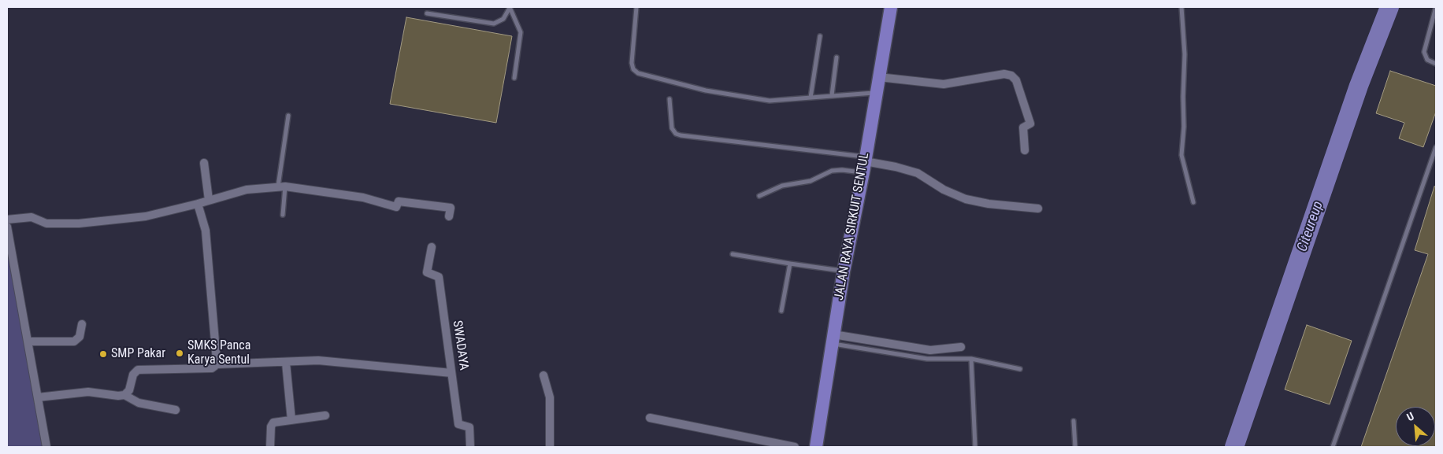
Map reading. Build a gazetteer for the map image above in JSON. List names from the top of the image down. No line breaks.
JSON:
{"streets":{"main road":["JALAN RAYA SIRKUIT SENTUL"],"street":["SWADAYA"]},"water":["Citeureup"],"places":["SMKS Panca Karya Sentul","SMP Pakar"],"north":"top left"}
